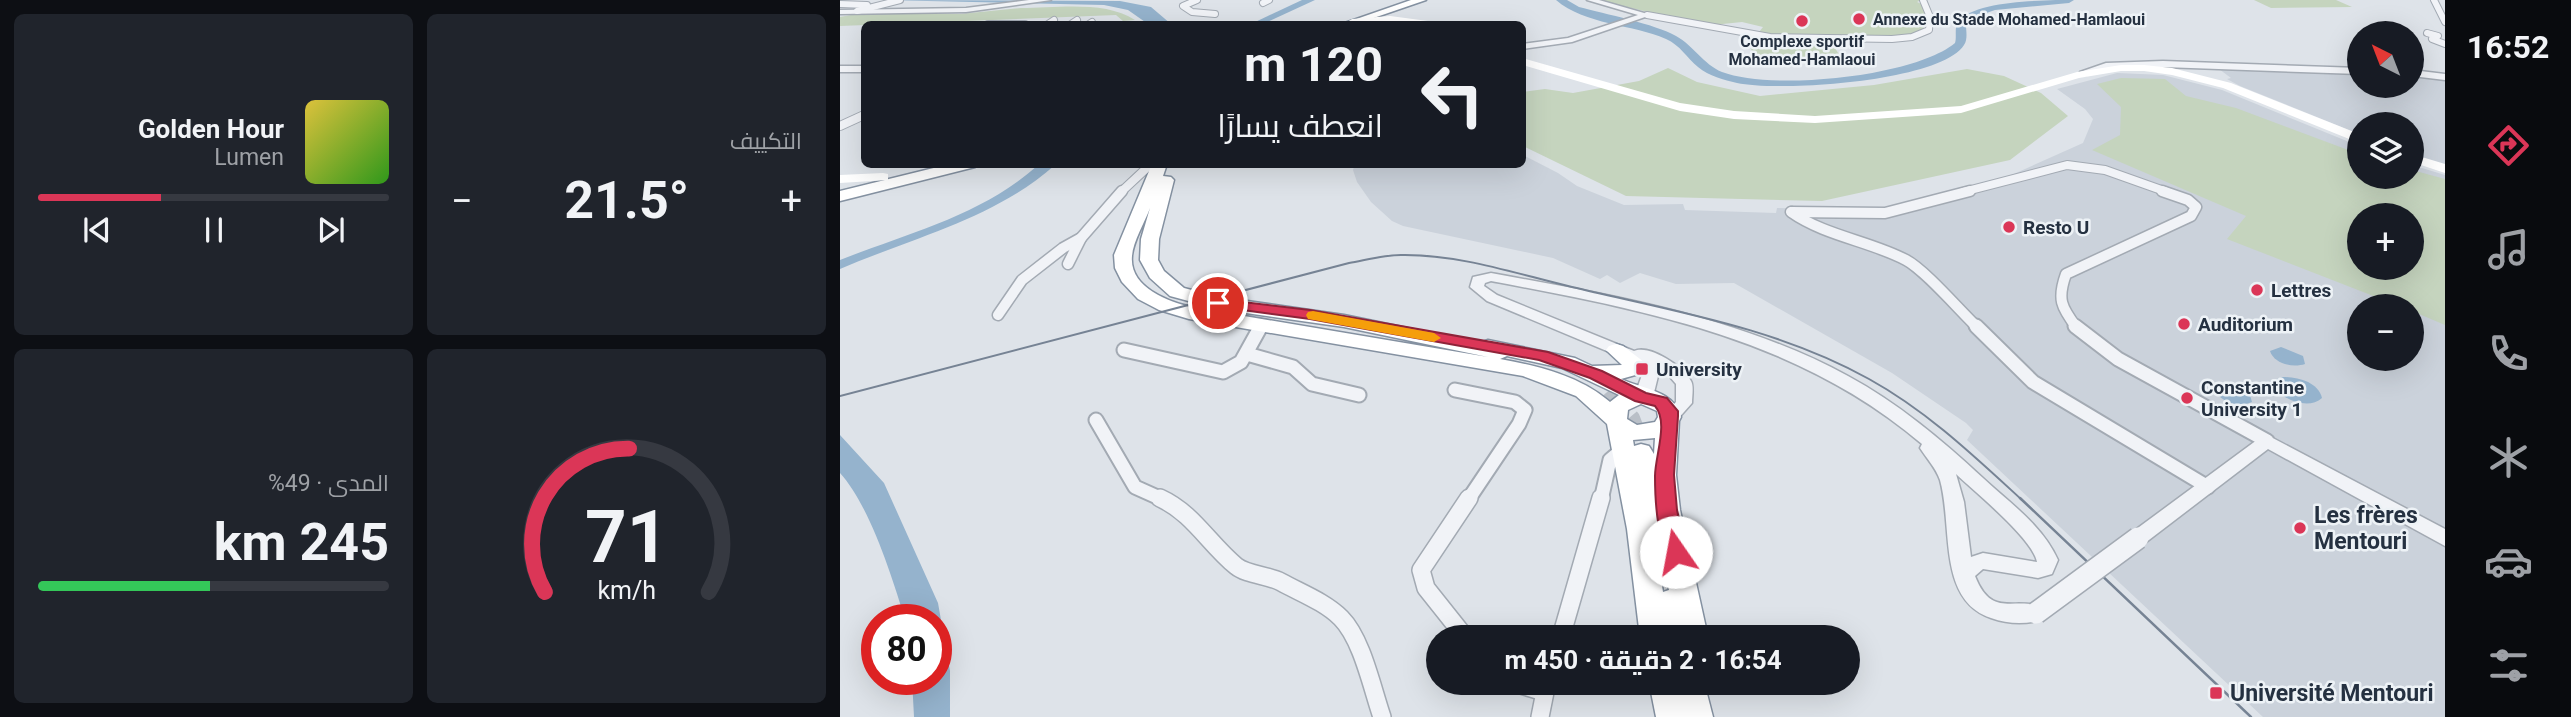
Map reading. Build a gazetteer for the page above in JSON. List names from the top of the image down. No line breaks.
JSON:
{"places":{"other":["Annexe du Stade Mohamed-Hamlaoui","Complexe sportif Mohamed-Hamlaoui","Resto U","Lettres","Auditorium","Constantine University 1","Les frères Mentouri"],"transit":["University","Université Mentouri"]},"north":"top left","page":{"tabs":"16:52","tile":["التكييف",["المدى · 49%","245 km"]],"map_buttons":["+","−"],"turn":["120 m","انعطف يسارًا"],"song":["Golden Hour","Lumen"],"heat":["−","21.5°","+"],"limit":"80","trip":"16:54 · 2 دقيقة · 450 m","gauge":["71","km/h"]}}
